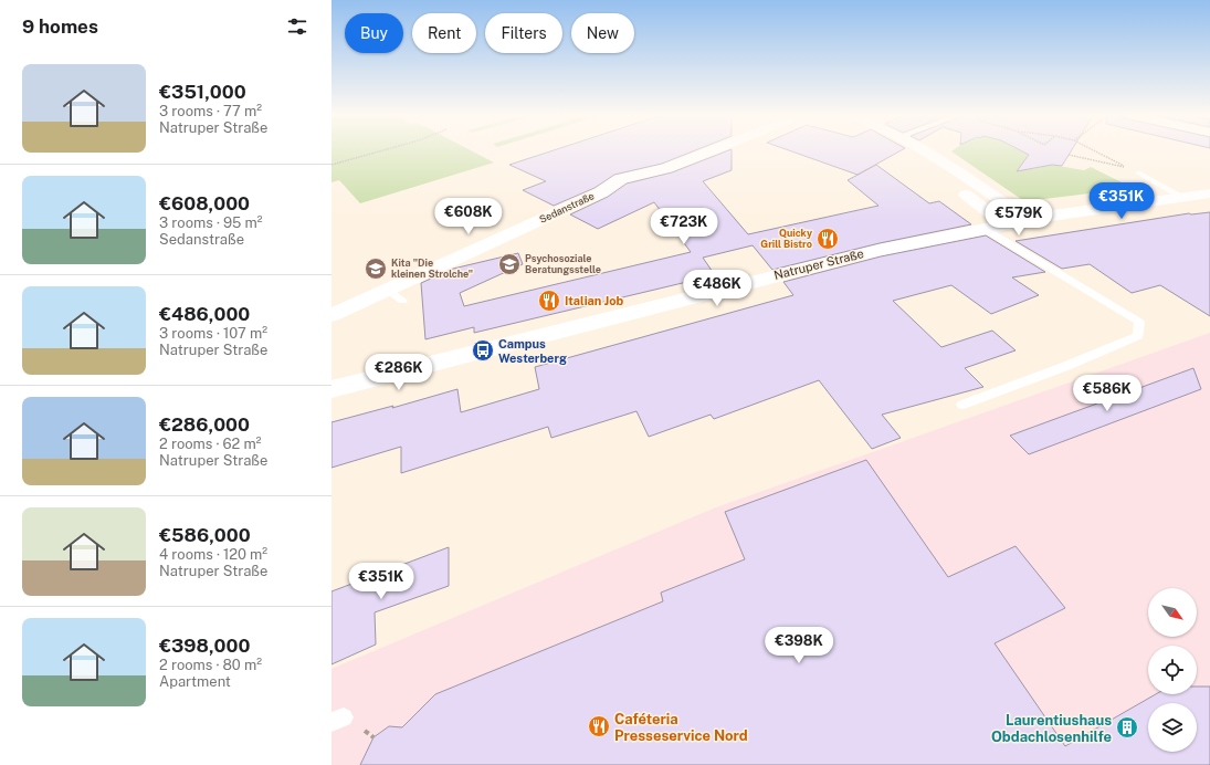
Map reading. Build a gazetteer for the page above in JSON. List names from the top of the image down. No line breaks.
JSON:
{"streets":{"street":["Sedanstraße","Natruper Straße"]},"places":{"restaurant":["Quicky Grill Bistro","Italian Job","Caféteria Presseservice Nord"],"school or university":["Psychosoziale Beratungsstelle","Kita \"Die kleinen Strolche\""],"bus stop":["Campus Westerberg"],"building":["Laurentiushaus Obdachlosenhilfe"]},"north":"bottom right","page":{"heading":"9 homes","chip":["Buy","Rent","Filters","New"],"list":[{"name":"€351,000","note":"3 rooms · 77 m² · Natruper Straße"},{"name":"€608,000","note":"3 rooms · 95 m² · Sedanstraße"},{"name":"€486,000","note":"3 rooms · 107 m² · Natruper Straße"},{"name":"€286,000","note":"2 rooms · 62 m² · Natruper Straße"},{"name":"€586,000","note":"4 rooms · 120 m² · Natruper Straße"},{"name":"€398,000","note":"2 rooms · 80 m² · Apartment"}],"price":["€351K","€608K","€579K","€723K","€486K","€286K","€586K","€351K","€398K"]}}
